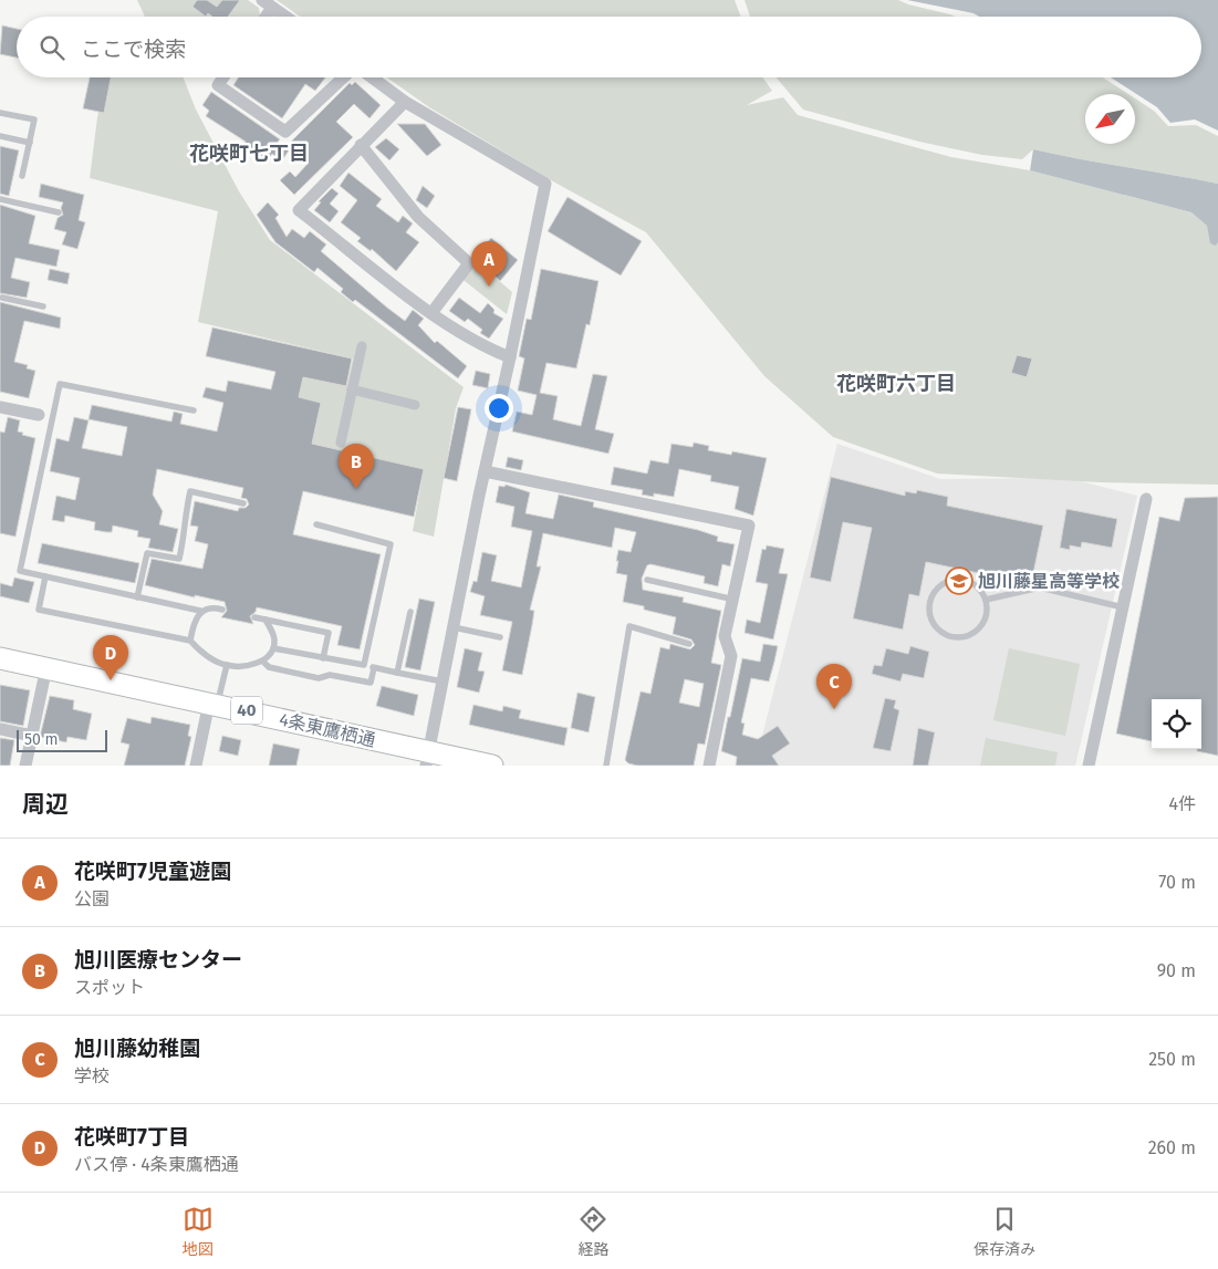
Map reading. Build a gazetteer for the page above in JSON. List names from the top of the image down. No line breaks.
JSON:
{"streets":{"highway":["40","4条東鷹栖通"]},"districts":["花咲町七丁目","花咲町六丁目"],"places":{"school or university":["旭川藤星高等学校"]},"scale_bar":"50 m","north":"bottom left","page":{"search":"ここで検索","pins":["A","B","D","C"],"scale":"50 m","heading":["周辺","4件"],"list":[{"mark":"A","name":"花咲町7児童遊園","note":"公園","value":"70 m"},{"mark":"B","name":"旭川医療センター","note":"スポット","value":"90 m"},{"mark":"C","name":"旭川藤幼稚園","note":"学校","value":"250 m"},{"mark":"D","name":"花咲町7丁目","note":"バス停 · 4条東鷹栖通","value":"260 m"}],"nav":["地図","経路","保存済み"]}}
